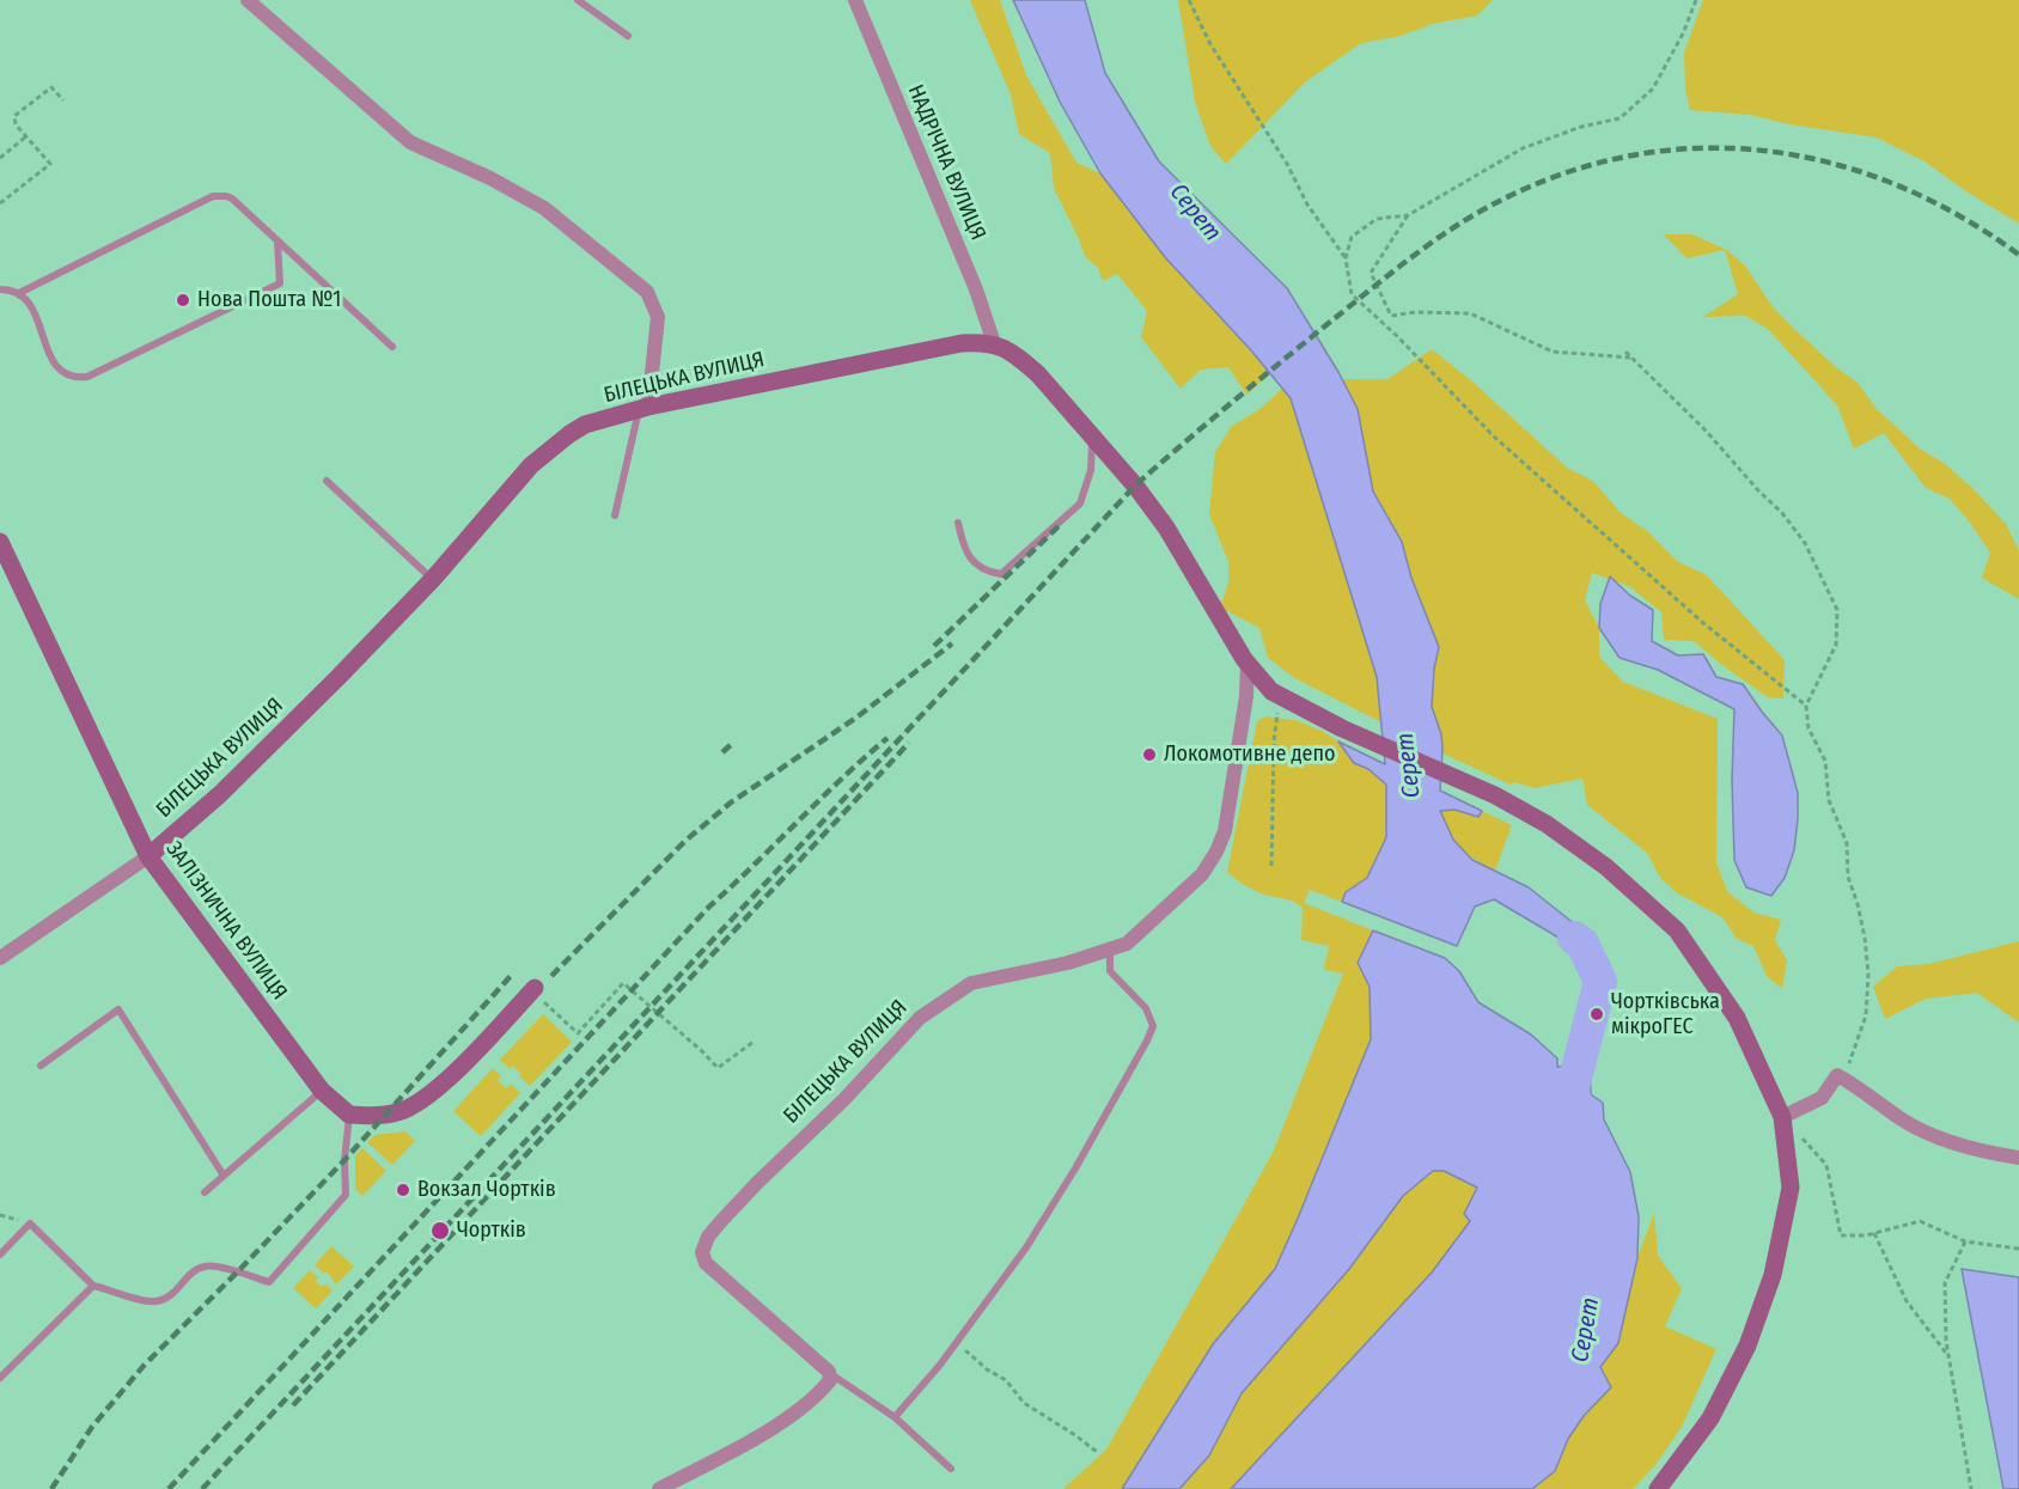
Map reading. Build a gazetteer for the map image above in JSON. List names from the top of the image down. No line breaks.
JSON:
{"streets":{"street":["НАДРІЧНА ВУЛИЦЯ","БІЛЕЦЬКА ВУЛИЦЯ","ЗАЛІЗНИЧНА ВУЛИЦЯ"]},"crossings":[["НАДРІЧНА ВУЛИЦЯ","БІЛЕЦЬКА ВУЛИЦЯ"],["БІЛЕЦЬКА ВУЛИЦЯ","ЗАЛІЗНИЧНА ВУЛИЦЯ"]],"water":["Серет"],"places":["Нова Пошта №1","Локомотивне депо","Чортківська мікроГЕС","Вокзал Чортків","Чортків"]}
